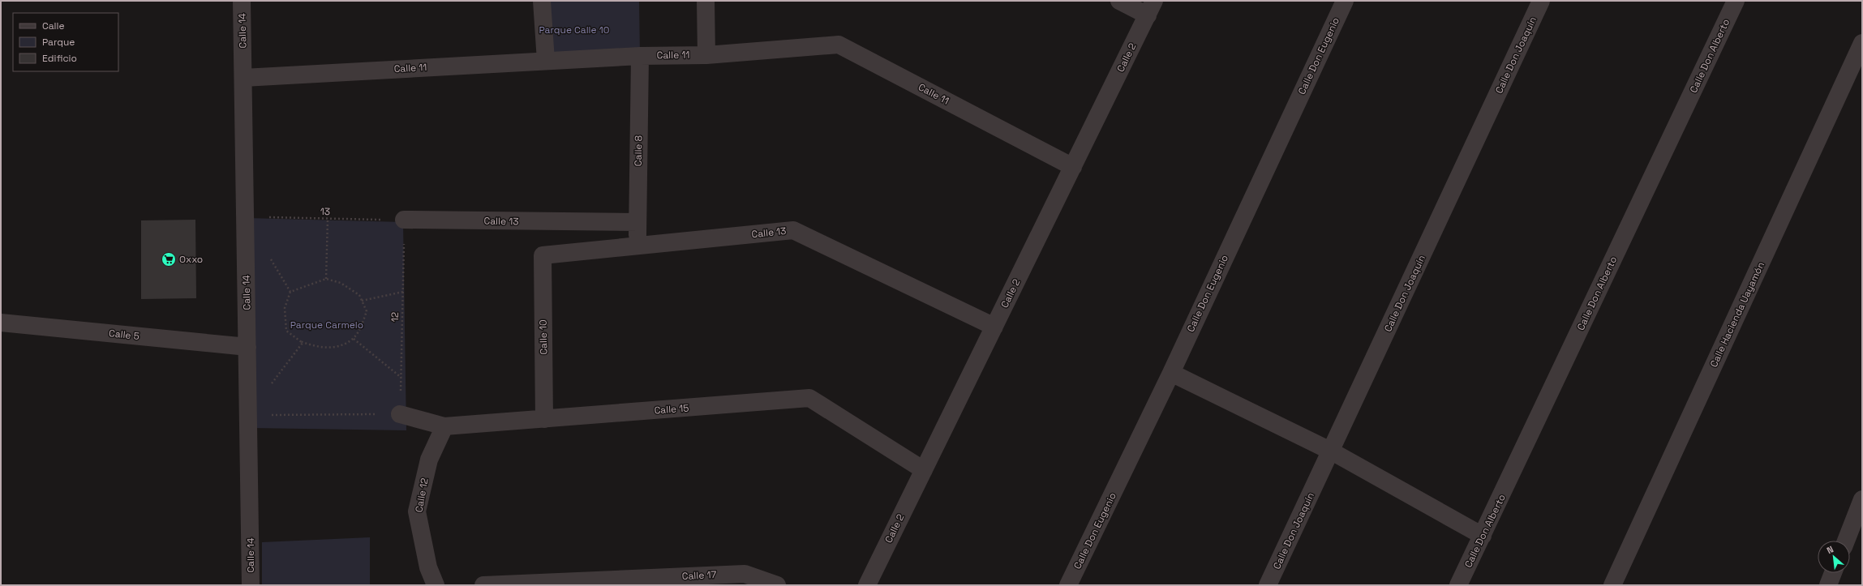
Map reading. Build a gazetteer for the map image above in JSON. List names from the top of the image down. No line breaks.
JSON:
{"streets":{"street":["Calle 14","Calle 11","Calle Don Joaquín","Calle Don Eugenio","Calle Don Alberto","Calle 2","Calle 8","Calle 13","Calle Hacienda Uayamón","Calle 5","Calle 10","Calle 15","Calle 12","Calle 17"],"path":["13","12"]},"crossings":[["Calle 14","Calle 11"],["Calle 14","13"],["Calle 14","Calle 5"],["Calle 11","Calle 2"],["Calle 11","Calle 8"],["Calle 2","Calle 13"],["Calle 2","Calle 15"],["Calle 8","Calle 13"],["13","Calle 13"],["13","12"],["Calle 13","12"],["Calle 13","Calle 10"],["12","Calle 15"],["Calle 10","Calle 15"],["Calle 15","Calle 12"]],"parks":["Parque Calle 10","Parque Carmelo"],"places":{"supermarket":["Oxxo"]},"legend":["Calle","Parque","Edificio"],"north":"top left"}
